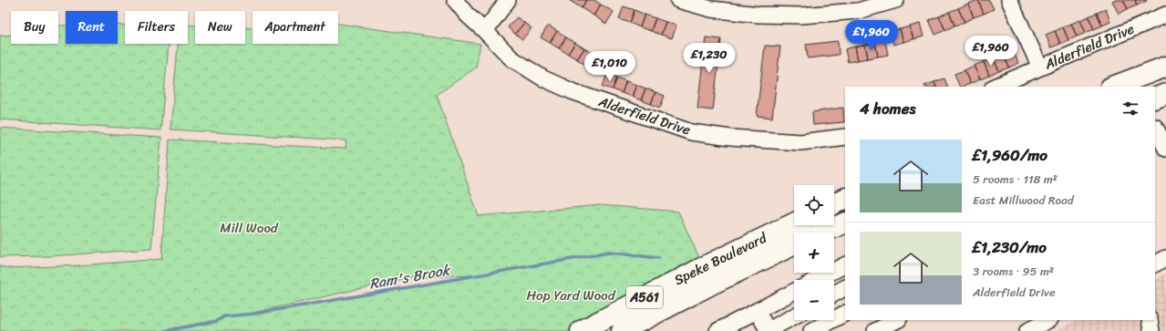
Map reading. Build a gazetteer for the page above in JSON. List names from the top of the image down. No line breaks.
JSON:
{"streets":{"highway":["Speke Boulevard","A561"],"street":["Alderfield Drive"]},"water":["Ram's Brook"],"parks":["Mill Wood","Hop Yard Wood"],"page":{"chip":["Buy","Rent","Filters","New","Apartment"],"price":["£1,960","£1,960","£1,230","£1,010"],"heading":"4 homes","list":[{"name":"£1,960/mo","note":"5 rooms · 118 m² · East Millwood Road"},{"name":"£1,230/mo","note":"3 rooms · 95 m² · Alderfield Drive"}],"map_buttons":["+","−"]}}
